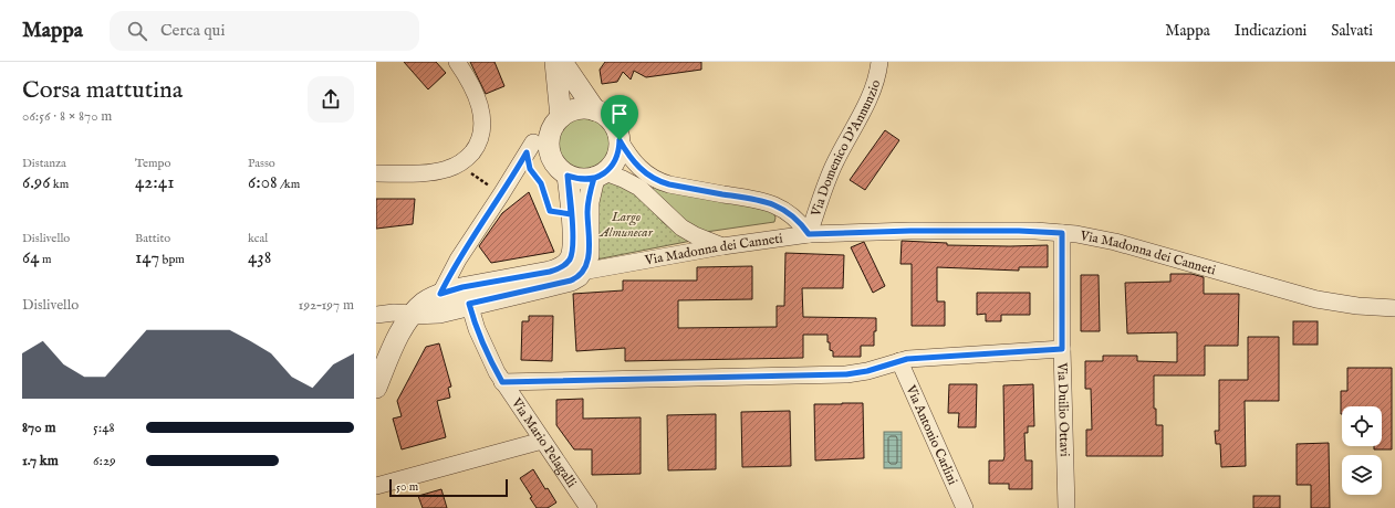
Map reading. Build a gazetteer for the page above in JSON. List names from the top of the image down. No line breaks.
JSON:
{"streets":{"street":["Via Domenico D'Annunzio","Via Madonna dei Canneti","Via Duilio Ottavi","Via Antonio Carlini","Via Mario Pelagalli"]},"crossings":[["Via Domenico D'Annunzio","Via Madonna dei Canneti"],["Via Madonna dei Canneti","Via Duilio Ottavi"]],"parks":["Largo Almunecar"],"scale_bar":"50 m","page":{"header":"Mappa","search":"Cerca qui","nav":["Mappa","Indicazioni","Salvati"],"heading":["Corsa mattutina","06:56 · 8 × 870 m"],"stats":[["Distanza","6.96 km"],["Tempo","42:41"],["Passo","6:08 /km"],["Dislivello","64 m"],["Battito","147 bpm"],["kcal","438"]],"chart":["Dislivello","192–197 m"],"list":[{"name":"870 m","note":"5:48"},{"name":"1.7 km","note":"6:29"}],"scale":"50 m"}}
